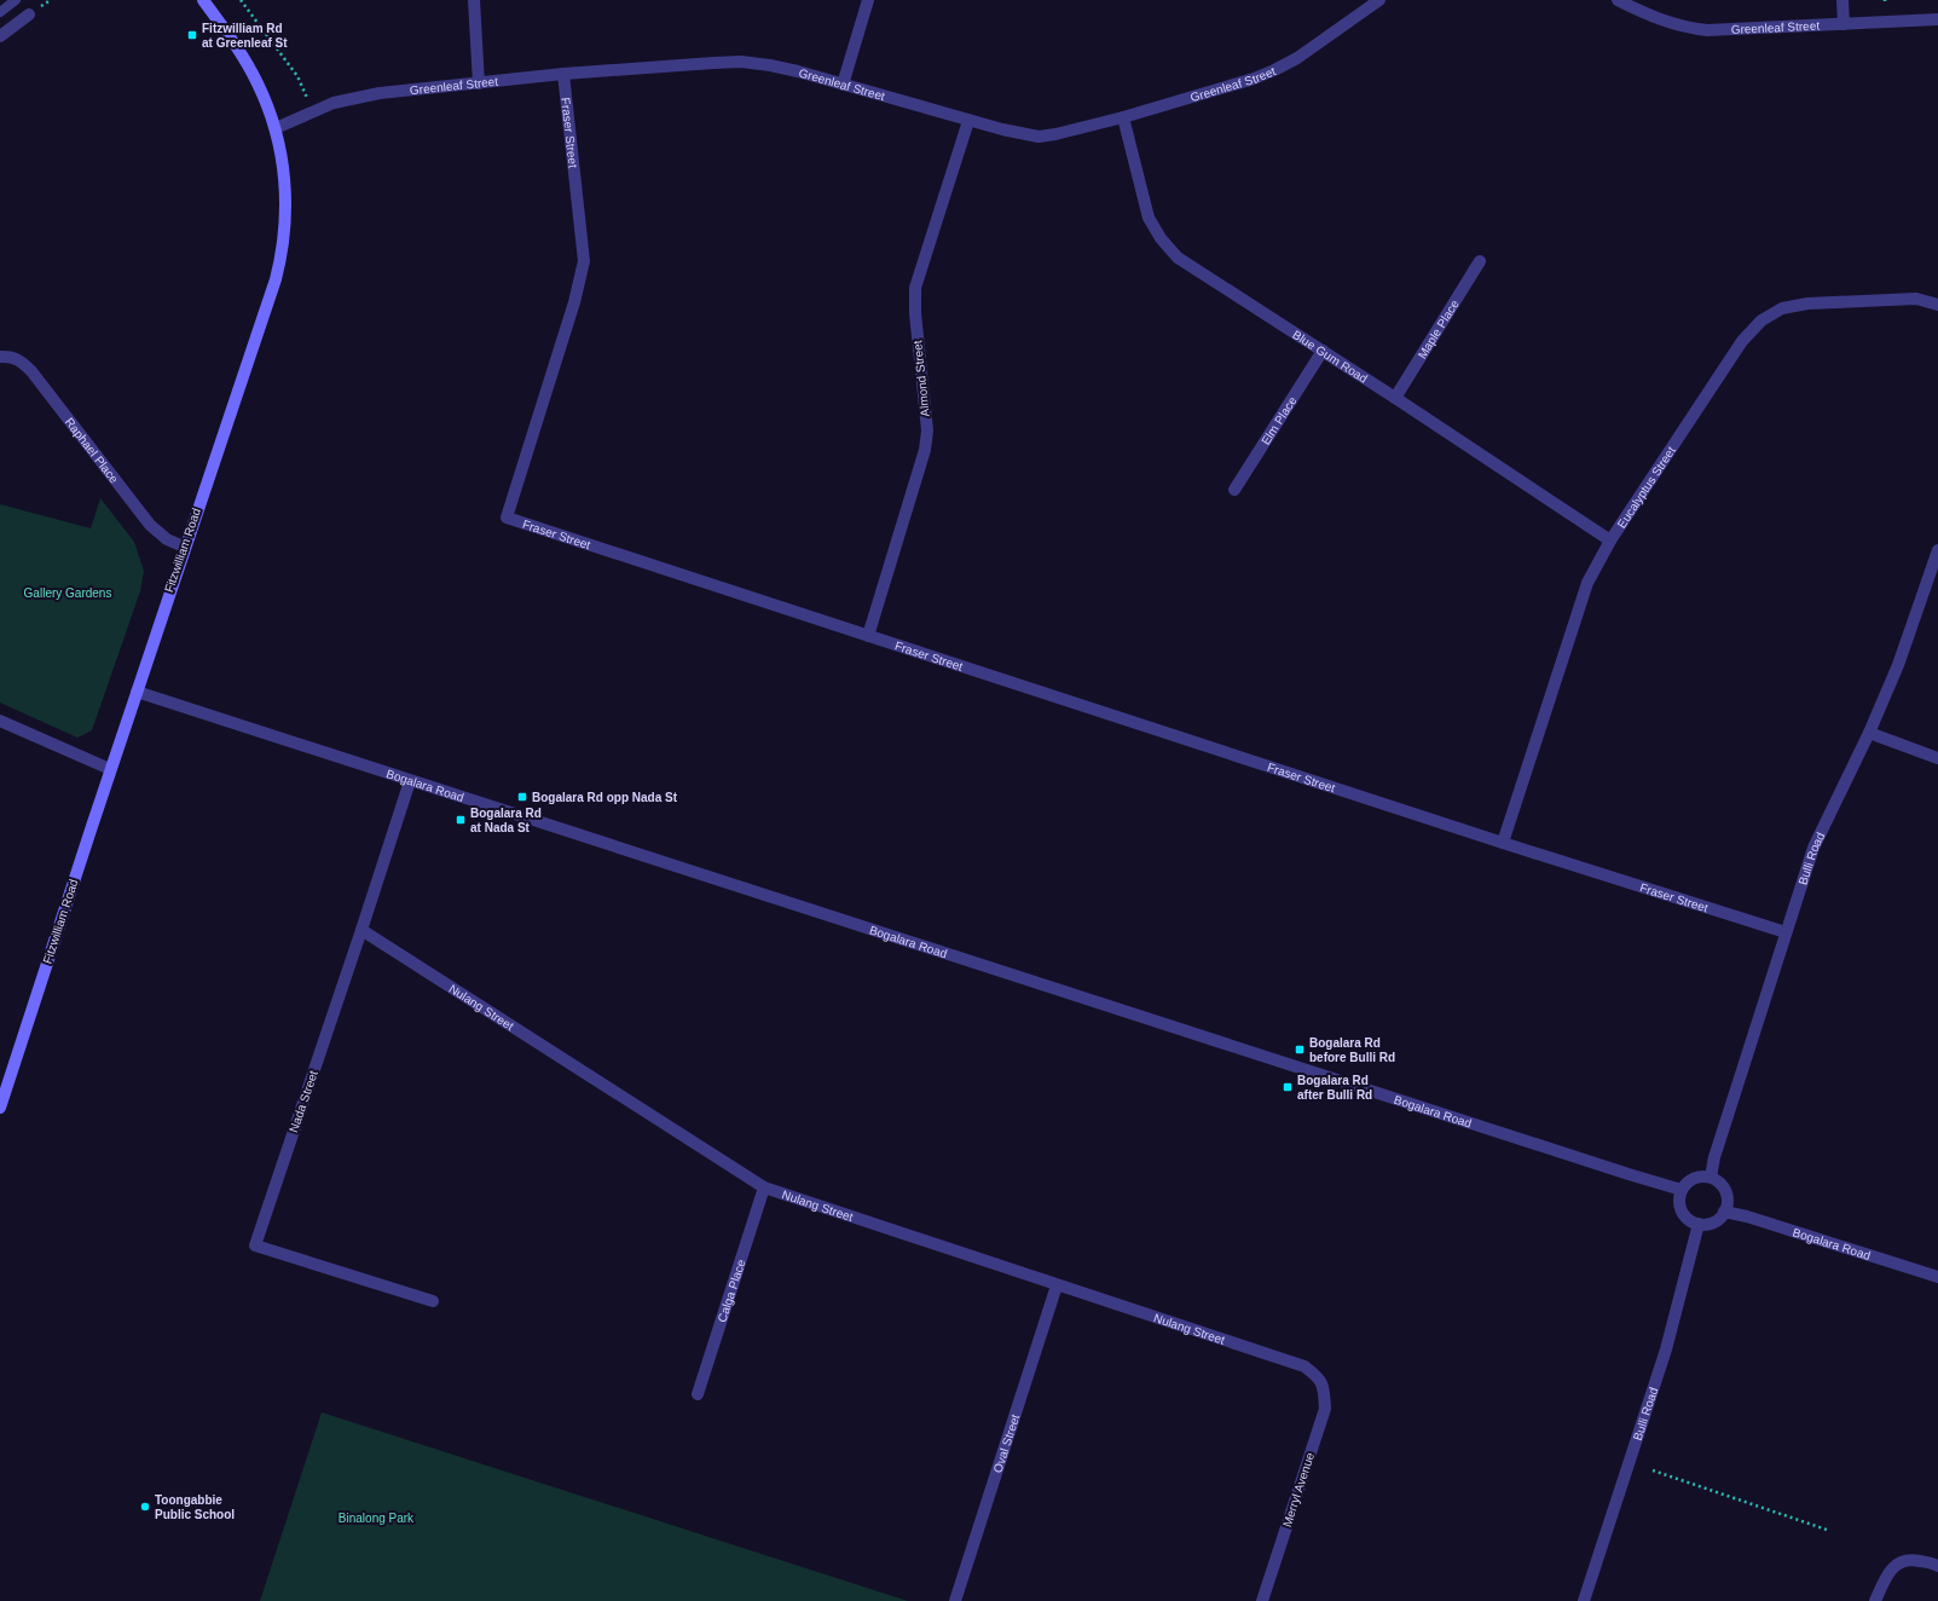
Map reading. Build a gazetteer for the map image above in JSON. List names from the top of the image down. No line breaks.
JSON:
{"streets":{"main road":["Fitzwilliam Road"],"street":["Greenleaf Street","Fraser Street","Maple Place","Blue Gum Road","Almond Street","Elm Place","Raphael Place","Eucalyptus Street","Bogalara Road","Bulli Road","Nulang Street","Nada Street","Calga Place","Oval Street","Merryl Avenue"]},"crossings":[["Greenleaf Street","Fraser Street"],["Greenleaf Street","Blue Gum Road"],["Greenleaf Street","Almond Street"],["Greenleaf Street","Fitzwilliam Road"],["Fraser Street","Almond Street"],["Fraser Street","Eucalyptus Street"],["Fraser Street","Bulli Road"],["Maple Place","Blue Gum Road"],["Blue Gum Road","Elm Place"],["Blue Gum Road","Eucalyptus Street"],["Raphael Place","Fitzwilliam Road"],["Fitzwilliam Road","Bogalara Road"],["Bogalara Road","Bulli Road"],["Bogalara Road","Nada Street"],["Nulang Street","Nada Street"],["Nulang Street","Calga Place"],["Nulang Street","Oval Street"],["Nulang Street","Merryl Avenue"]],"parks":["Gallery Gardens","Binalong Park"],"places":{"transit":["Fitzwilliam Rd at Greenleaf St","Bogalara Rd opp Nada St","Bogalara Rd at Nada St","Bogalara Rd before Bulli Rd","Bogalara Rd after Bulli Rd"],"other":["Toongabbie Public School"]}}
